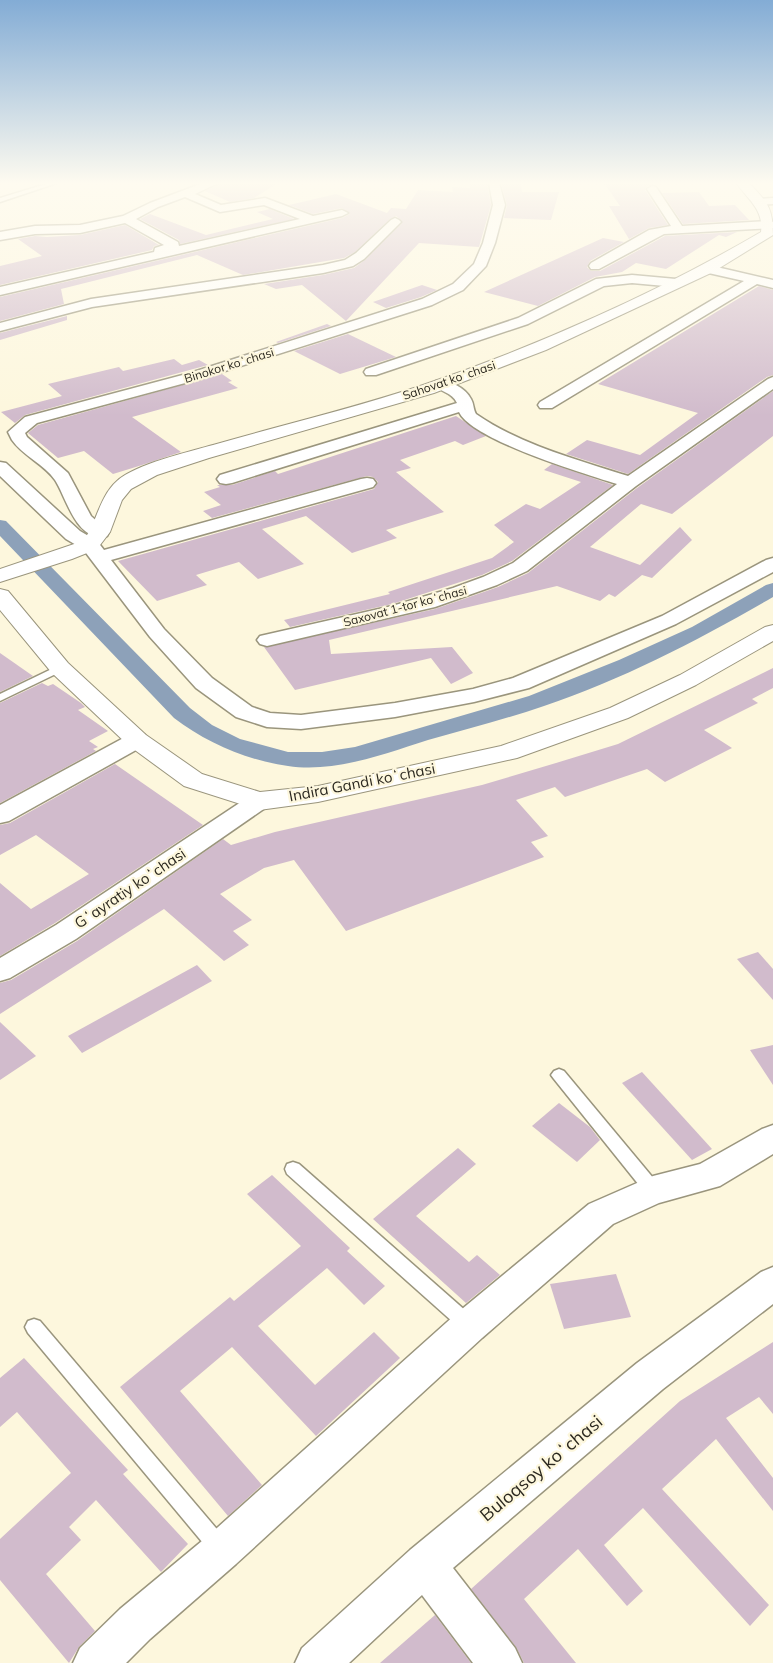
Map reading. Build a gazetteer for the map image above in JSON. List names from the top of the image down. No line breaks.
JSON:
{"streets":{"street":["Binokor koʻchasi","Sahovat koʻchasi","Saxovat 1-tor koʻchasi","Indira Gandi koʻchasi","Gʻayratiy koʻchasi","Buloqsoy koʻchasi"]},"crossings":[["Binokor koʻchasi","Sahovat koʻchasi"],["Indira Gandi koʻchasi","Gʻayratiy koʻchasi"]]}
